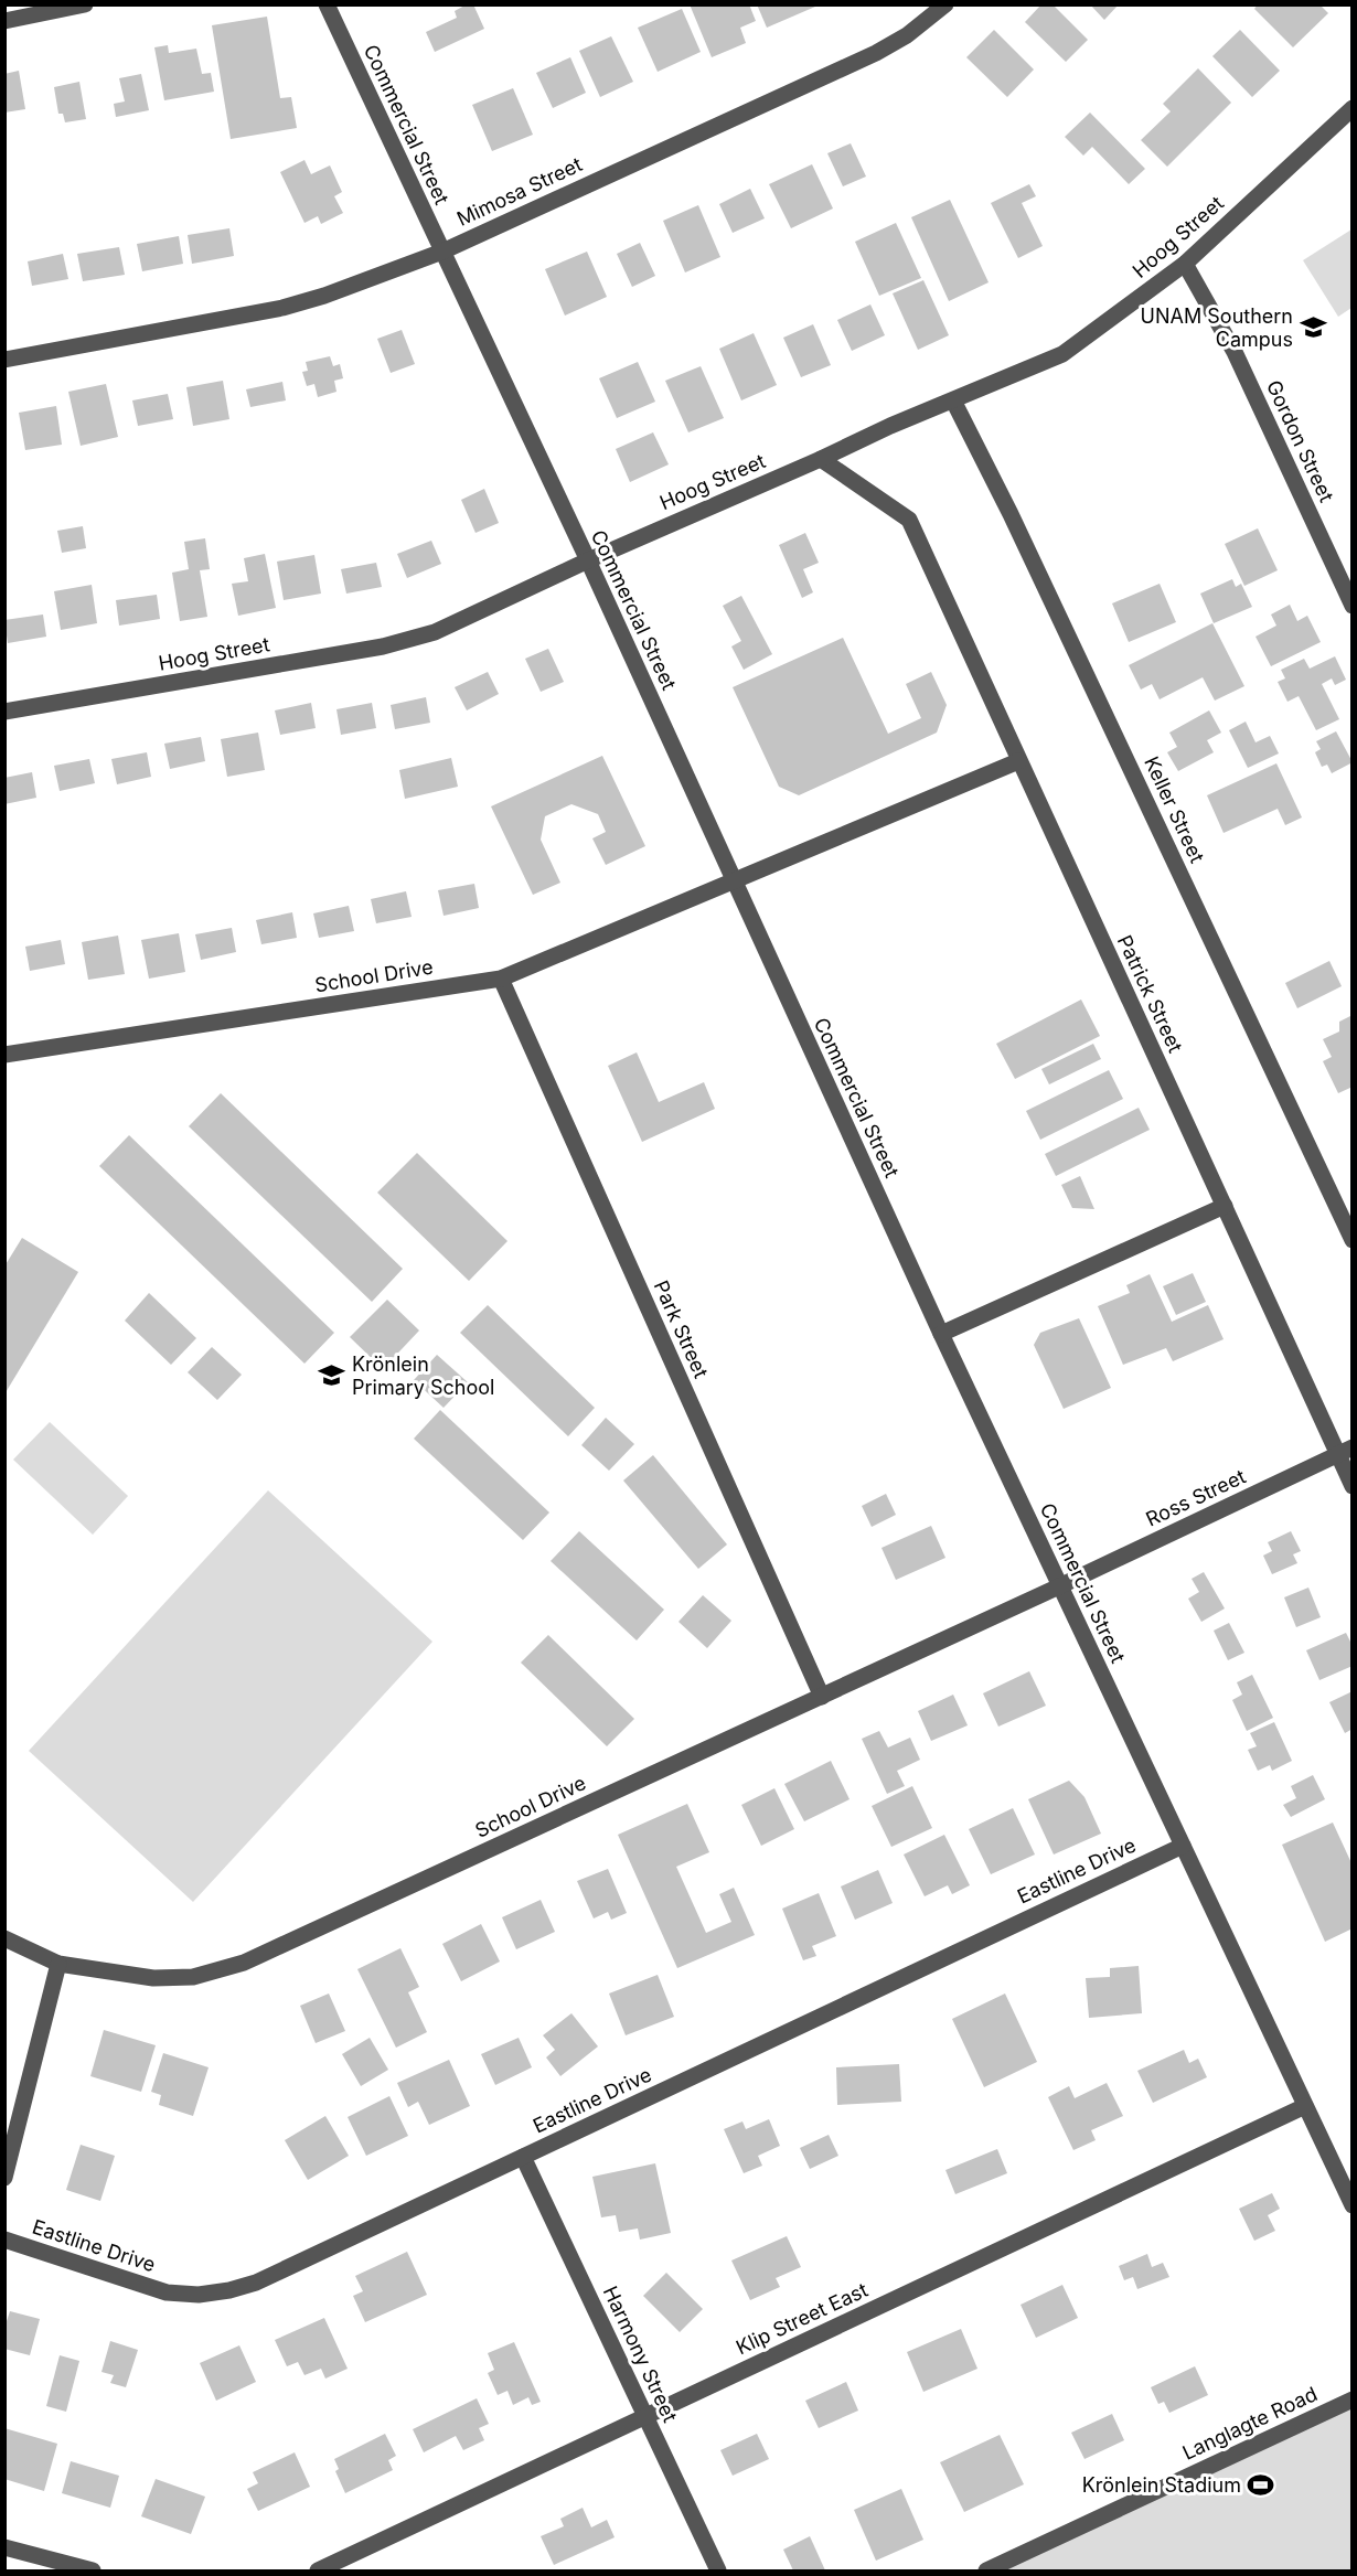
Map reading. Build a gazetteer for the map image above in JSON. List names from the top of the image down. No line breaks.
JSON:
{"streets":{"street":["Commercial Street","Mimosa Street","Hoog Street","Gordon Street","Keller Street","School Drive","Patrick Street","Park Street","Ross Street","Eastline Drive","Klip Street East","Harmony Street","Langlagte Road"]},"crossings":[["Commercial Street","Mimosa Street"],["Commercial Street","Hoog Street"],["Commercial Street","School Drive"],["Commercial Street","Ross Street"],["Commercial Street","Eastline Drive"],["Commercial Street","Klip Street East"],["Hoog Street","Gordon Street"],["Hoog Street","Keller Street"],["Hoog Street","Patrick Street"],["School Drive","Patrick Street"],["School Drive","Park Street"],["School Drive","Ross Street"],["Patrick Street","Ross Street"],["Eastline Drive","Harmony Street"],["Klip Street East","Harmony Street"]],"places":{"school or university":["UNAM Southern Campus","Krönlein Primary School"],"sports":["Krönlein Stadium"]}}
